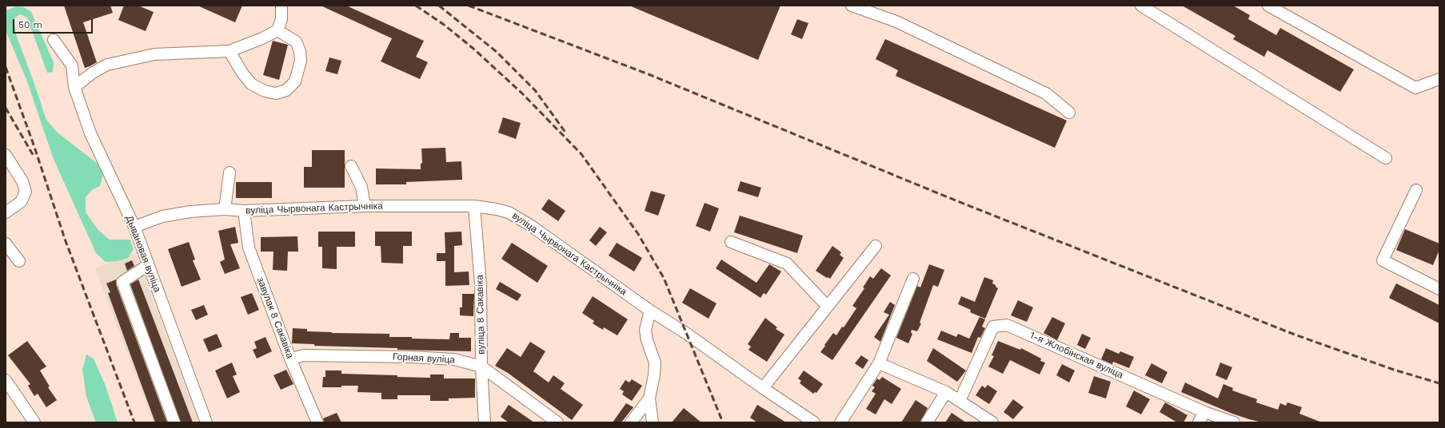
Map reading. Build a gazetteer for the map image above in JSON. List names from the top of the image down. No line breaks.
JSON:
{"streets":{"street":["вуліца Чырвонага Кастрычніка","Дывановая вуліца","вуліца 8 Сакавіка","завулак 8 Сакавіка","1-я Жлобінская вуліца","Горная вуліца"]},"crossings":[["вуліца Чырвонага Кастрычніка","Дывановая вуліца"],["вуліца Чырвонага Кастрычніка","вуліца 8 Сакавіка"],["вуліца Чырвонага Кастрычніка","завулак 8 Сакавіка"],["вуліца 8 Сакавіка","Горная вуліца"],["завулак 8 Сакавіка","Горная вуліца"]],"scale_bar":"50 m"}
